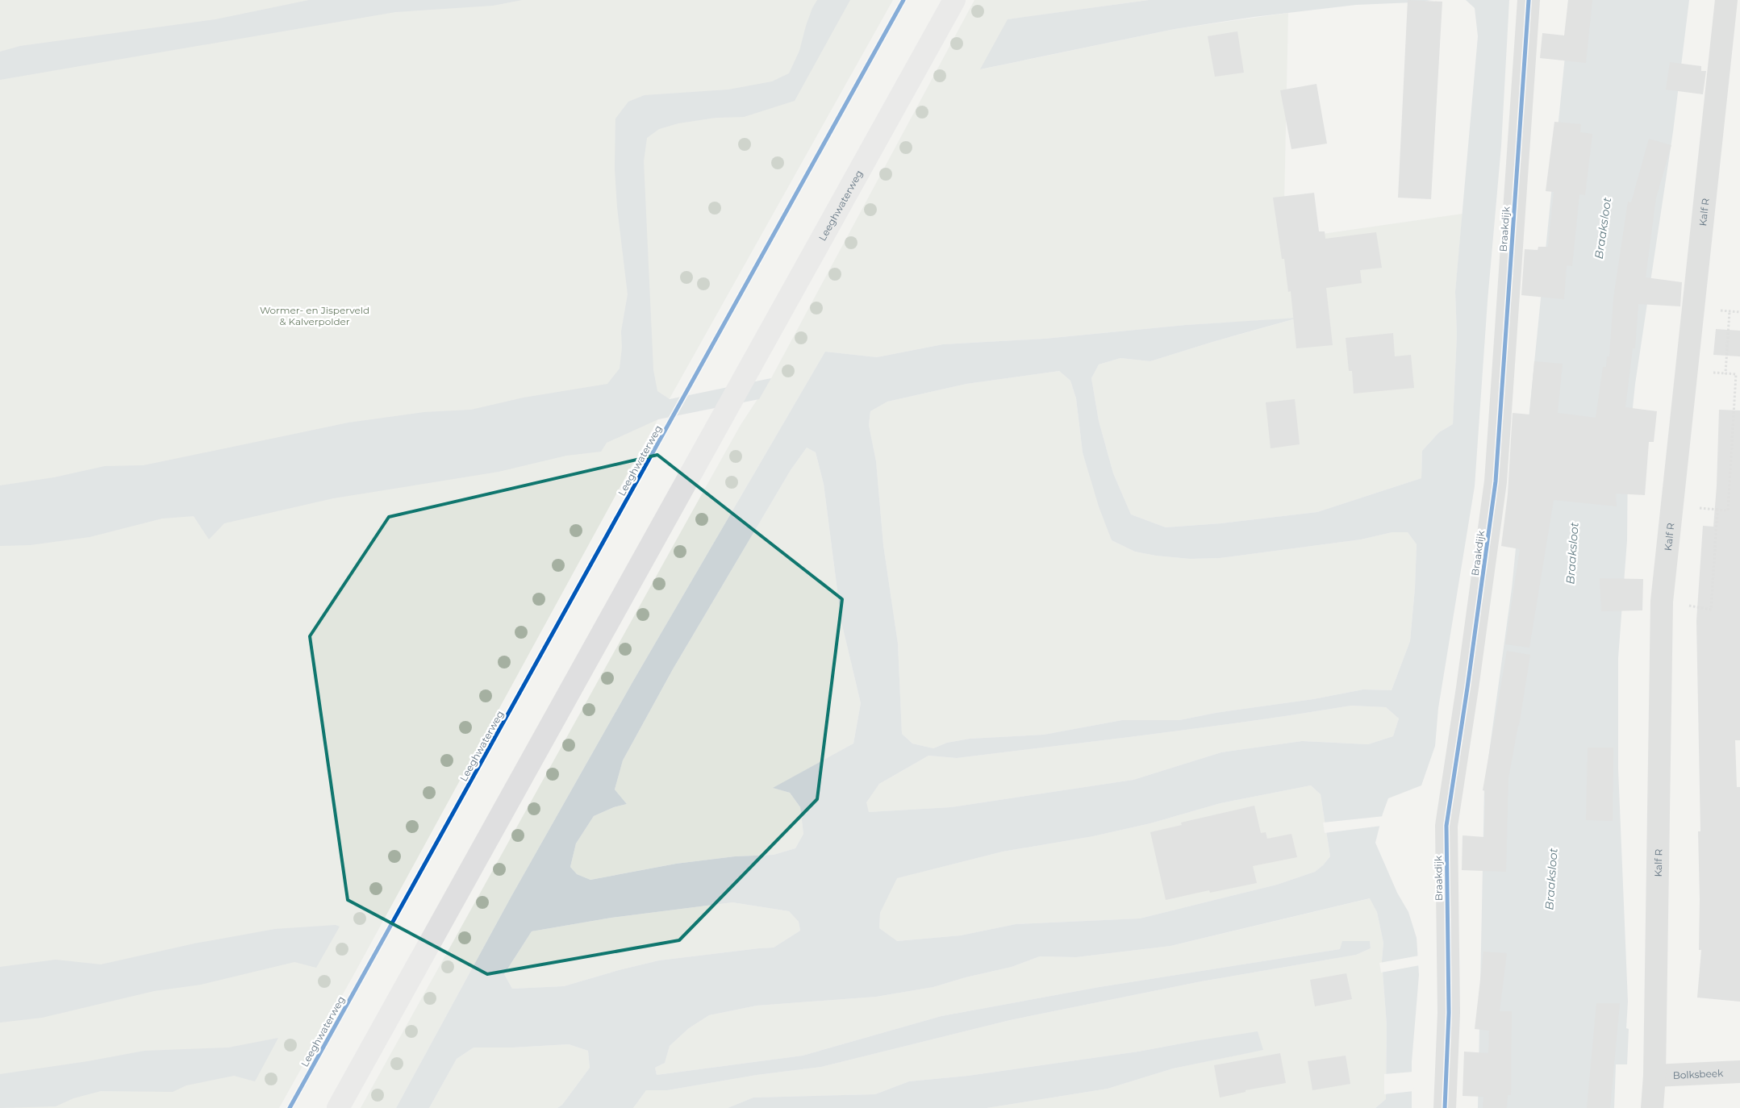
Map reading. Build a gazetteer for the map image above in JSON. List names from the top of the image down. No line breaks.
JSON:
{"streets":{"main road":["Leeghwaterweg"],"street":["Kalf R","Braakdijk","Bolksbeek"]},"crossings":[["Kalf R","Bolksbeek"]],"water":["Braaksloot"],"parks":["Wormer- en Jisperveld & Kalverpolder"]}
